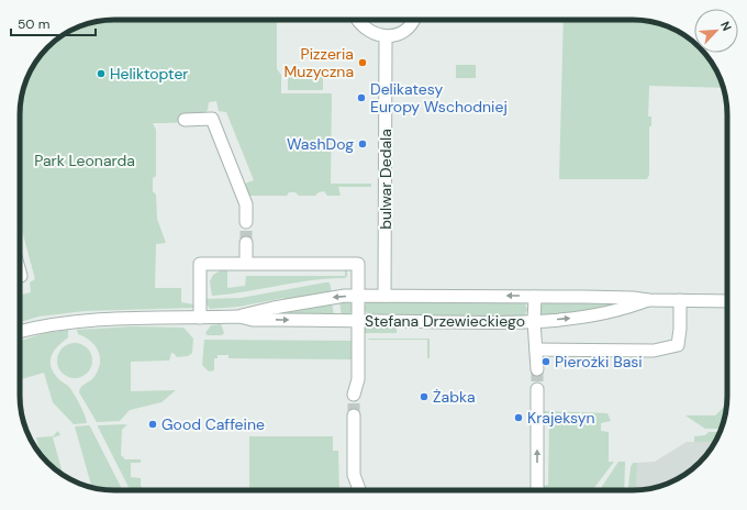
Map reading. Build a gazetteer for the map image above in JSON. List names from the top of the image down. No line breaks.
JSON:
{"streets":{"street":["bulwar Dedala","Stefana Drzewieckiego"]},"crossings":[["bulwar Dedala","Stefana Drzewieckiego"]],"parks":["Park Leonarda"],"places":["Pizzeria Muzyczna","Heliktopter","Delikatesy Europy Wschodniej","WashDog","Pierożki Basi","Żabka","Krajeksyn","Good Caffeine"],"scale_bar":"50 m","north":"top right"}
